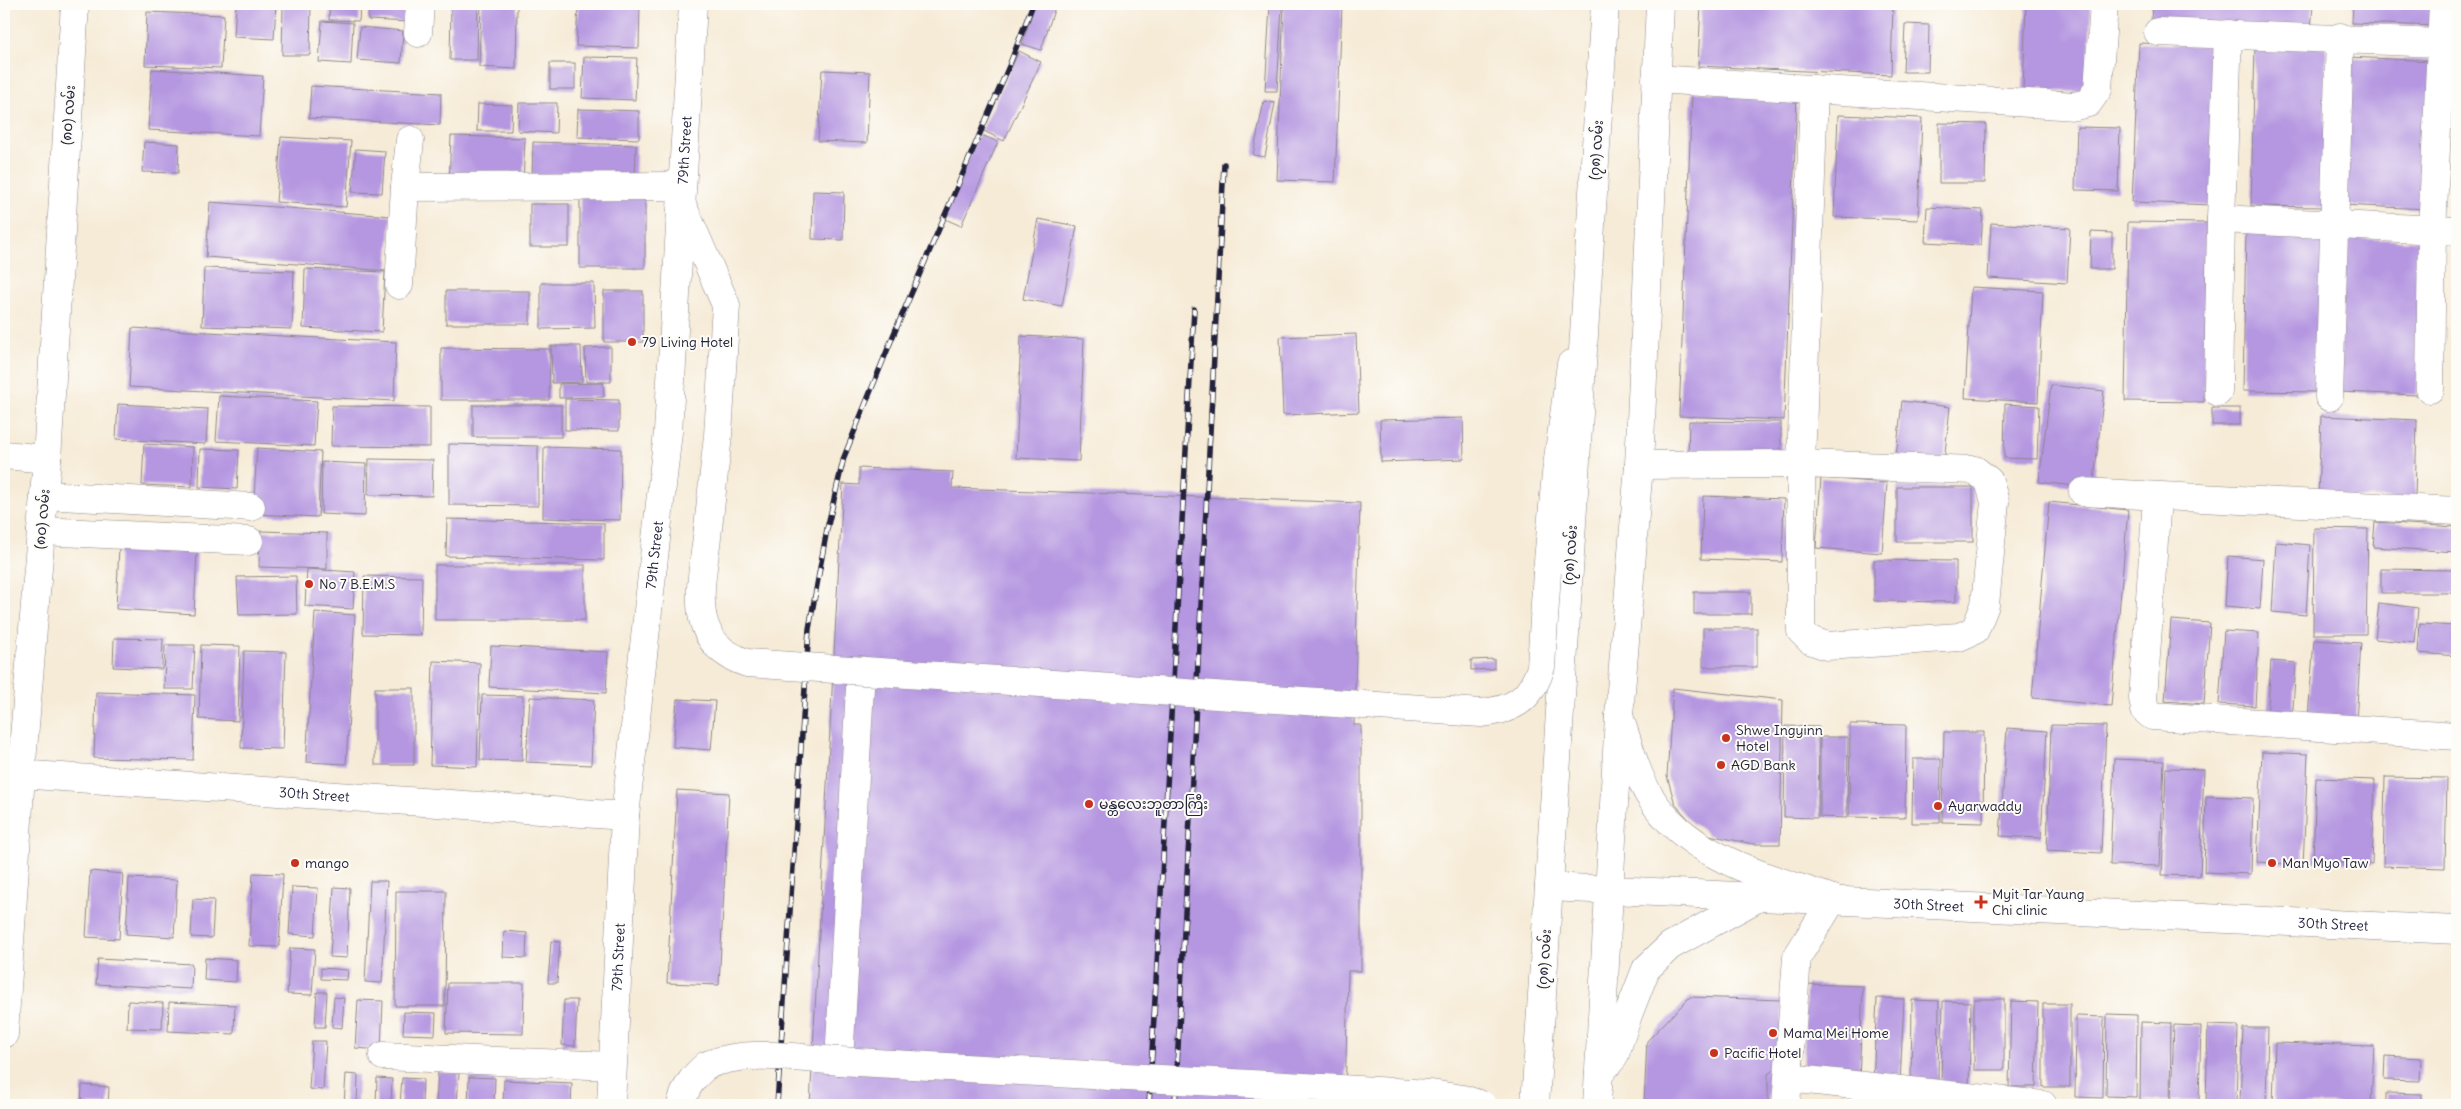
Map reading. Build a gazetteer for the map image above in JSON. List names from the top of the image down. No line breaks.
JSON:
{"streets":{"main road":["(၈၀) လမ်း","(၇၈) လမ်း","79th Street","30th Street"]},"crossings":[["(၈၀) လမ်း","30th Street"],["(၇၈) လမ်း","30th Street"],["79th Street","30th Street"]],"places":{"other":["79 Living Hotel","No 7 B.E.M.S","Shwe Ingyinn Hotel","AGD Bank","မန္တလေးဘူတာကြီး","Ayarwaddy","mango","Man Myo Taw","Mama Mei Home","Pacific Hotel"],"health":["Myit Tar Yaung Chi clinic"]}}
